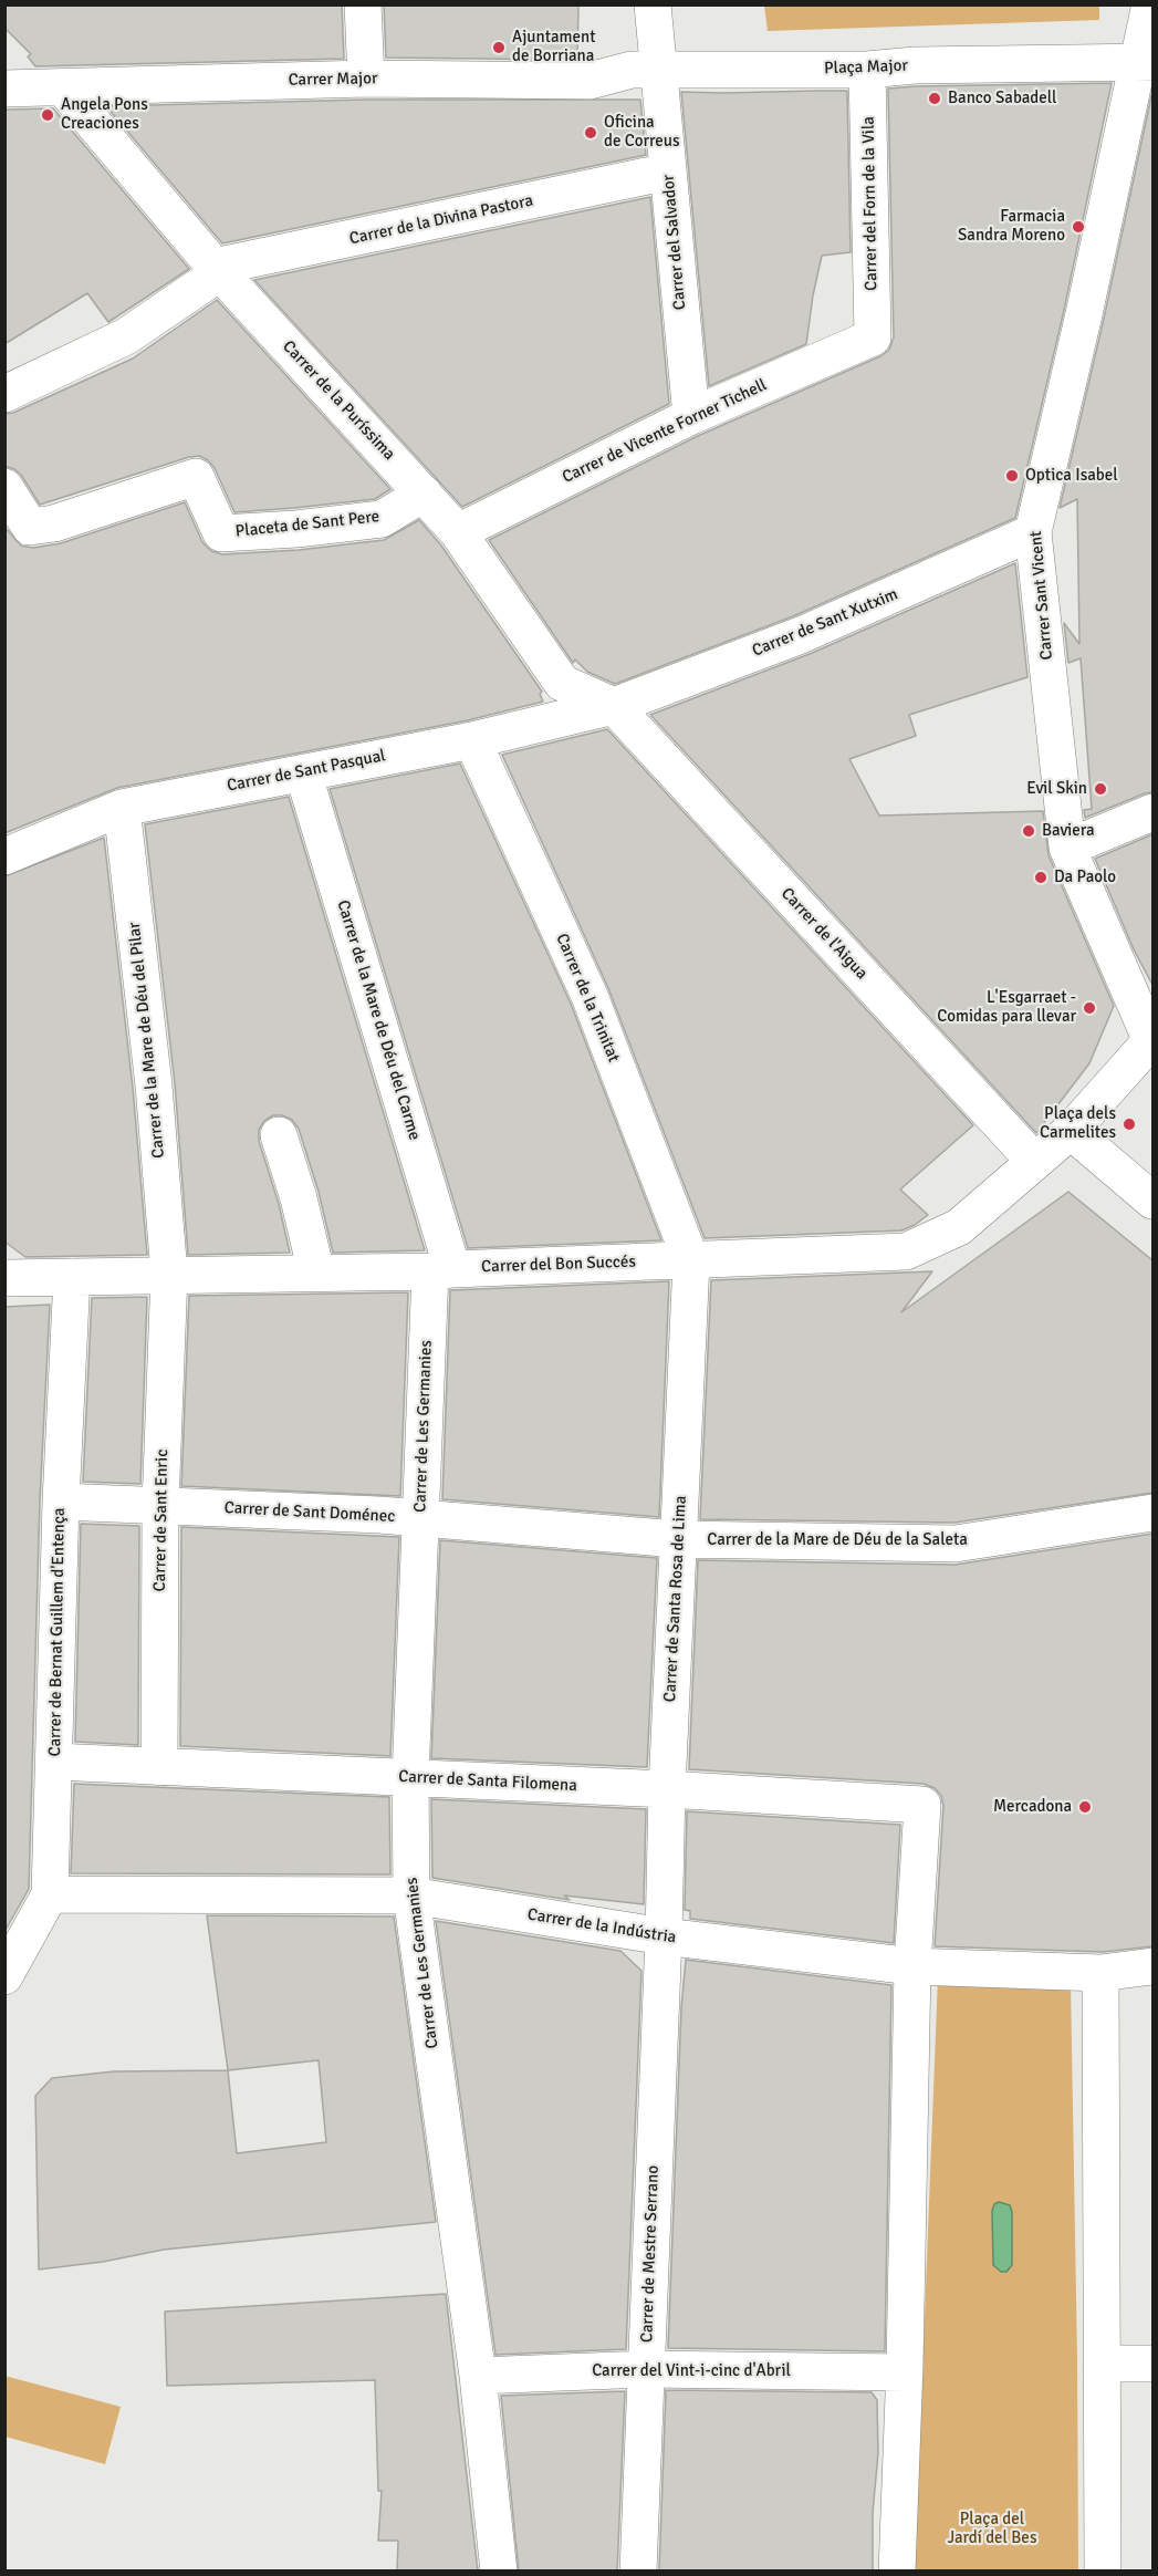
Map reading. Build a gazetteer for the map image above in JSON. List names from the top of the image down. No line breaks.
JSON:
{"streets":{"street":["Plaça Major","Carrer Major","Carrer del Forn de la Vila","Carrer de la Divina Pastora","Carrer del Salvador","Carrer de la Puríssima","Carrer de Vicente Forner Tichell","Placeta de Sant Pere","Carrer Sant Vicent","Carrer de Sant Xutxim","Carrer de Sant Pasqual","Carrer de l'Aigua","Carrer de la Trinitat","Carrer de la Mare de Déu del Carme","Carrer de la Mare de Déu del Pilar","Carrer del Bon Succés","Carrer de Les Germanies","Carrer de Sant Doménec","Carrer de Sant Enric","Carrer de la Mare de Déu de la Saleta","Carrer de Santa Rosa de Lima","Carrer de Bernat Guillem d'Entença","Carrer de Santa Filomena","Carrer de la Indústria","Carrer de Mestre Serrano","Carrer del Vint-i-cinc d'Abril"]},"crossings":[["Plaça Major","Carrer Major"],["Plaça Major","Carrer del Forn de la Vila"],["Plaça Major","Carrer del Salvador"],["Plaça Major","Carrer Sant Vicent"],["Carrer Major","Carrer del Salvador"],["Carrer Major","Carrer de la Puríssima"],["Carrer del Forn de la Vila","Carrer de Vicente Forner Tichell"],["Carrer de la Divina Pastora","Carrer del Salvador"],["Carrer de la Divina Pastora","Carrer de la Puríssima"],["Carrer del Salvador","Carrer de Vicente Forner Tichell"],["Carrer de la Puríssima","Carrer de Vicente Forner Tichell"],["Carrer de la Puríssima","Placeta de Sant Pere"],["Carrer de la Puríssima","Carrer de Sant Xutxim"],["Carrer de la Puríssima","Carrer de Sant Pasqual"],["Carrer de la Puríssima","Carrer de l'Aigua"],["Carrer Sant Vicent","Carrer de Sant Xutxim"],["Carrer Sant Vicent","Carrer del Bon Succés"],["Carrer de Sant Xutxim","Carrer de Sant Pasqual"],["Carrer de Sant Xutxim","Carrer de l'Aigua"],["Carrer de Sant Pasqual","Carrer de l'Aigua"],["Carrer de Sant Pasqual","Carrer de la Trinitat"],["Carrer de Sant Pasqual","Carrer de la Mare de Déu del Carme"],["Carrer de Sant Pasqual","Carrer de la Mare de Déu del Pilar"],["Carrer de l'Aigua","Carrer del Bon Succés"],["Carrer de la Trinitat","Carrer del Bon Succés"],["Carrer de la Trinitat","Carrer de Santa Rosa de Lima"],["Carrer de la Mare de Déu del Carme","Carrer del Bon Succés"],["Carrer de la Mare de Déu del Carme","Carrer de Les Germanies"],["Carrer de la Mare de Déu del Pilar","Carrer del Bon Succés"],["Carrer de la Mare de Déu del Pilar","Carrer de Sant Enric"],["Carrer del Bon Succés","Carrer de Les Germanies"],["Carrer del Bon Succés","Carrer de Sant Enric"],["Carrer del Bon Succés","Carrer de Santa Rosa de Lima"],["Carrer del Bon Succés","Carrer de Bernat Guillem d'Entença"],["Carrer de Les Germanies","Carrer de Sant Doménec"],["Carrer de Les Germanies","Carrer de Santa Filomena"],["Carrer de Les Germanies","Carrer de la Indústria"],["Carrer de Les Germanies","Carrer del Vint-i-cinc d'Abril"],["Carrer de Sant Doménec","Carrer de Sant Enric"],["Carrer de Sant Doménec","Carrer de la Mare de Déu de la Saleta"],["Carrer de Sant Doménec","Carrer de Santa Rosa de Lima"],["Carrer de Sant Doménec","Carrer de Bernat Guillem d'Entença"],["Carrer de Sant Enric","Carrer de Santa Filomena"],["Carrer de la Mare de Déu de la Saleta","Carrer de Santa Rosa de Lima"],["Carrer de Santa Rosa de Lima","Carrer de Santa Filomena"],["Carrer de Santa Rosa de Lima","Carrer de la Indústria"],["Carrer de Santa Rosa de Lima","Carrer de Mestre Serrano"],["Carrer de Bernat Guillem d'Entença","Carrer de Santa Filomena"],["Carrer de Bernat Guillem d'Entença","Carrer de la Indústria"],["Carrer de Santa Filomena","Carrer de la Indústria"],["Carrer de la Indústria","Carrer de Mestre Serrano"],["Carrer de Mestre Serrano","Carrer del Vint-i-cinc d'Abril"]],"parks":["Plaça del Jardí del Bes"],"places":["Ajuntament de Borriana","Banco Sabadell","Angela Pons Creaciones","Oficina de Correus","Farmacia Sandra Moreno","Optica Isabel","Evil Skin","Baviera","Da Paolo","L'Esgarraet - Comidas para llevar","Plaça dels Carmelites","Mercadona"]}
